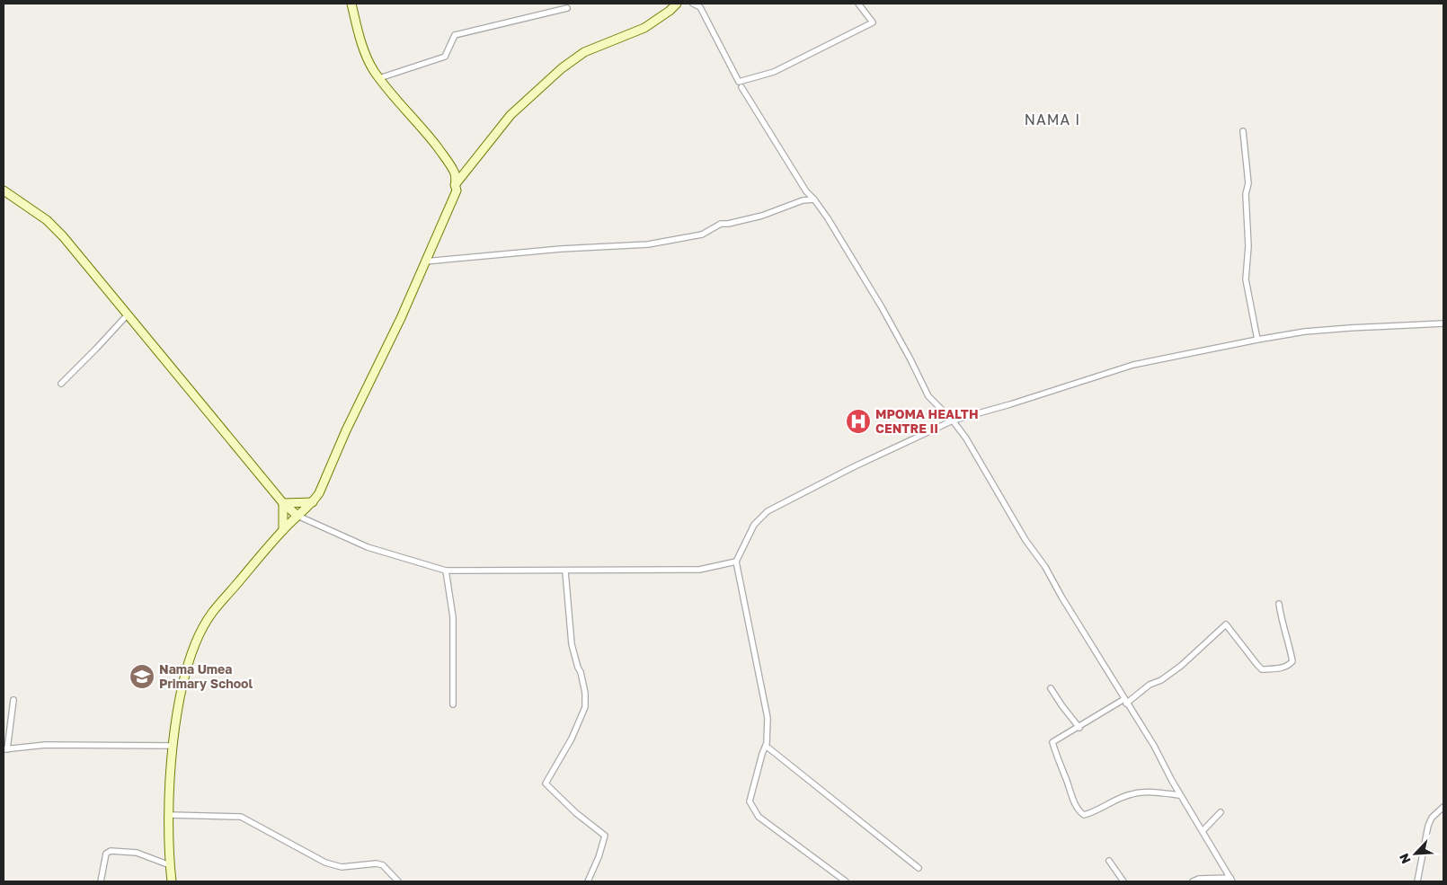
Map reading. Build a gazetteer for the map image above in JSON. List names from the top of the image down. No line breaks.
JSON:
{"districts":["NAMA I"],"places":{"hospital":["MPOMA HEALTH CENTRE II"],"school or university":["Nama Umea Primary School"]},"north":"bottom left"}
